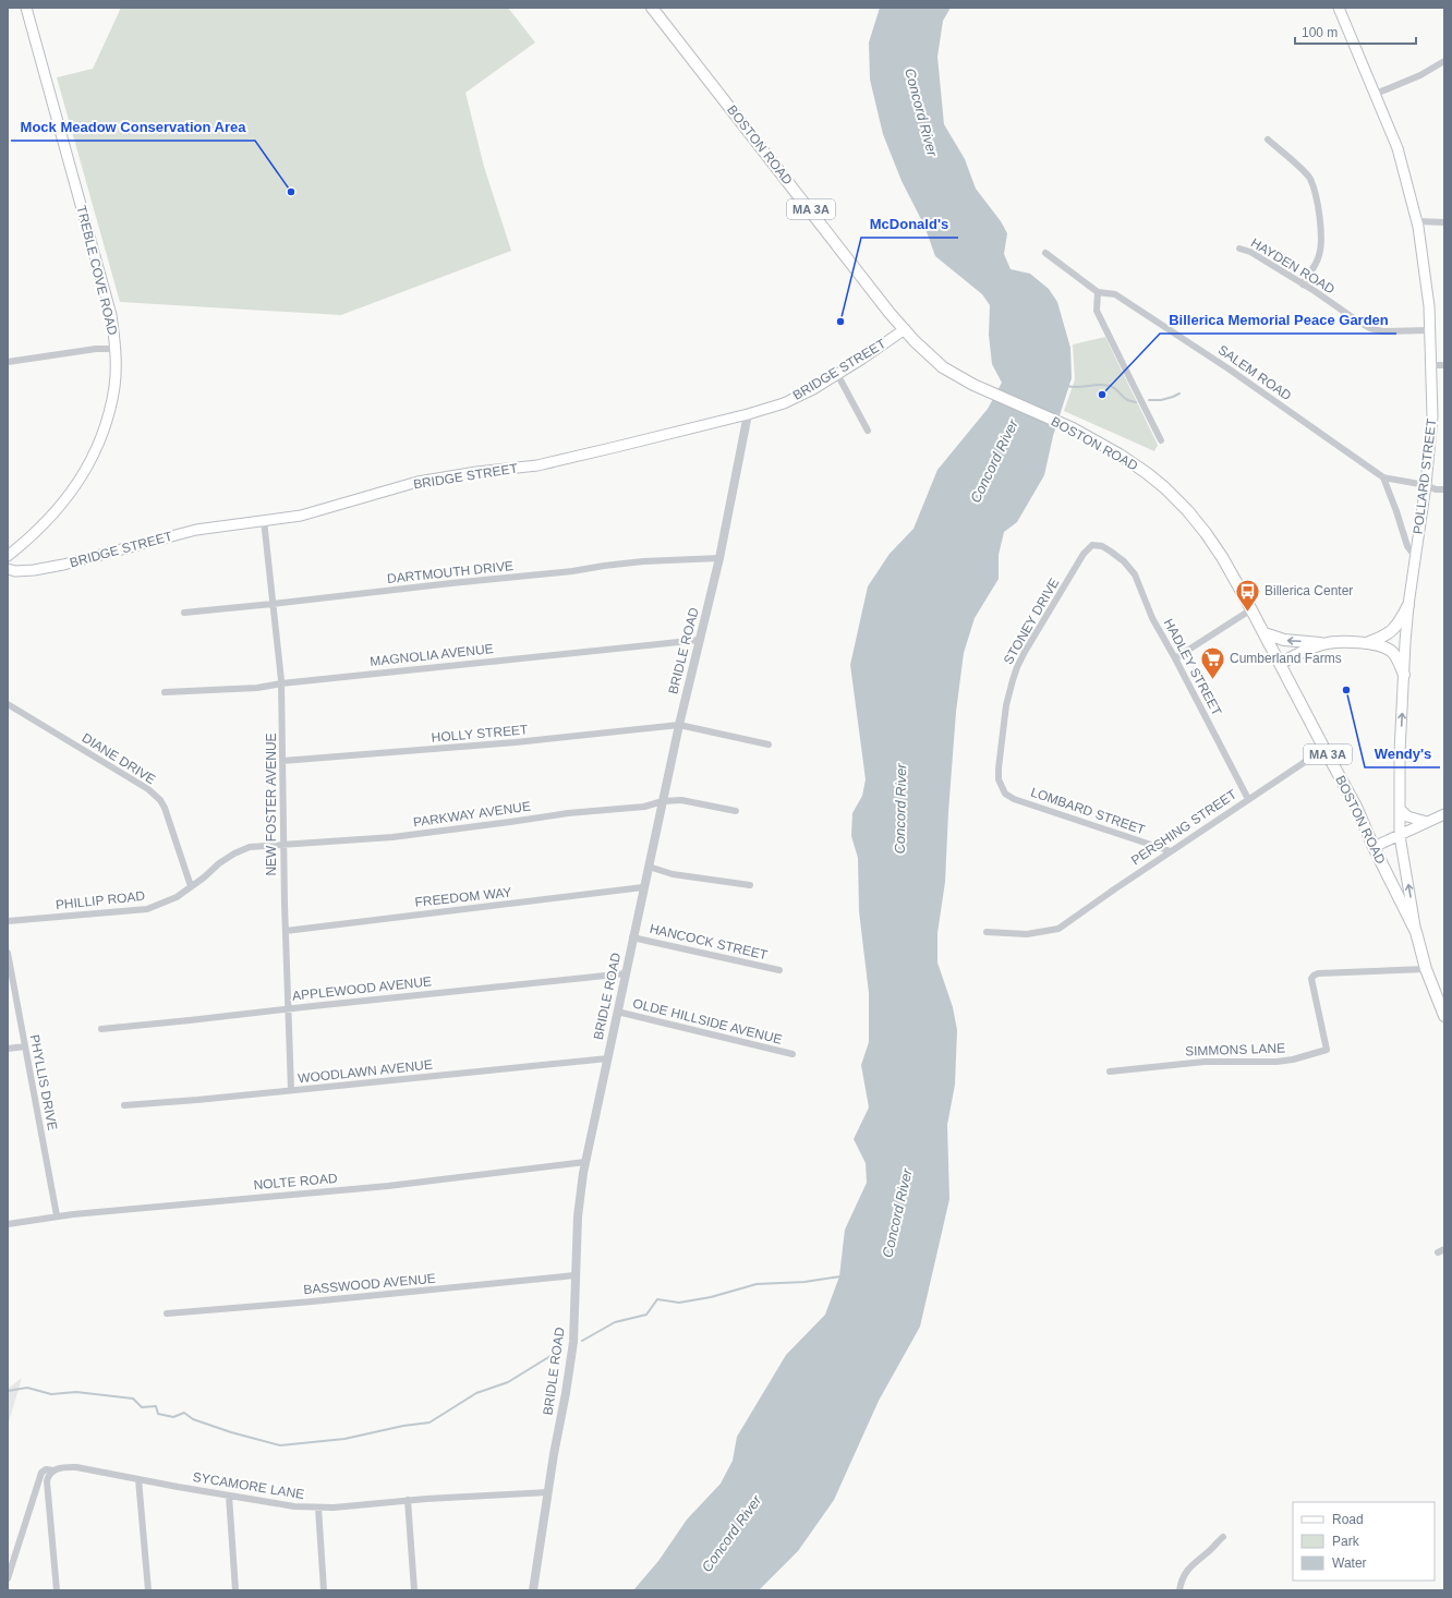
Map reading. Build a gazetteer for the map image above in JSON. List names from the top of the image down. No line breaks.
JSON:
{"streets":{"main road":["BOSTON ROAD","MA 3A","TREBLE COVE ROAD","BRIDGE STREET","POLLARD STREET"],"street":["HAYDEN ROAD","SALEM ROAD","DARTMOUTH DRIVE","STONEY DRIVE","BRIDLE ROAD","MAGNOLIA AVENUE","HADLEY STREET","HOLLY STREET","DIANE DRIVE","NEW FOSTER AVENUE","LOMBARD STREET","PARKWAY AVENUE","PERSHING STREET","FREEDOM WAY","PHILLIP ROAD","HANCOCK STREET","APPLEWOOD AVENUE","OLDE HILLSIDE AVENUE","SIMMONS LANE","WOODLAWN AVENUE","PHYLLIS DRIVE","NOLTE ROAD","BASSWOOD AVENUE","SYCAMORE LANE"]},"crossings":[["BOSTON ROAD","BRIDGE STREET"],["BOSTON ROAD","POLLARD STREET"],["BOSTON ROAD","PERSHING STREET"],["BOSTON ROAD","SIMMONS LANE"],["HAYDEN ROAD","POLLARD STREET"],["BRIDGE STREET","BRIDLE ROAD"],["BRIDGE STREET","NEW FOSTER AVENUE"],["SALEM ROAD","POLLARD STREET"],["DARTMOUTH DRIVE","BRIDLE ROAD"],["DARTMOUTH DRIVE","NEW FOSTER AVENUE"],["STONEY DRIVE","HADLEY STREET"],["STONEY DRIVE","LOMBARD STREET"],["BRIDLE ROAD","MAGNOLIA AVENUE"],["BRIDLE ROAD","HOLLY STREET"],["BRIDLE ROAD","PARKWAY AVENUE"],["BRIDLE ROAD","FREEDOM WAY"],["BRIDLE ROAD","HANCOCK STREET"],["BRIDLE ROAD","APPLEWOOD AVENUE"],["BRIDLE ROAD","OLDE HILLSIDE AVENUE"],["BRIDLE ROAD","WOODLAWN AVENUE"],["BRIDLE ROAD","NOLTE ROAD"],["BRIDLE ROAD","BASSWOOD AVENUE"],["BRIDLE ROAD","SYCAMORE LANE"],["MAGNOLIA AVENUE","NEW FOSTER AVENUE"],["HADLEY STREET","PERSHING STREET"],["HOLLY STREET","NEW FOSTER AVENUE"],["DIANE DRIVE","PHILLIP ROAD"],["NEW FOSTER AVENUE","PARKWAY AVENUE"],["NEW FOSTER AVENUE","FREEDOM WAY"],["NEW FOSTER AVENUE","PHILLIP ROAD"],["NEW FOSTER AVENUE","APPLEWOOD AVENUE"],["NEW FOSTER AVENUE","WOODLAWN AVENUE"],["LOMBARD STREET","PERSHING STREET"],["PARKWAY AVENUE","PHILLIP ROAD"],["PHYLLIS DRIVE","NOLTE ROAD"]],"water":["Concord River"],"places":{"other":["Mock Meadow Conservation Area","McDonald's","Billerica Memorial Peace Garden","Wendy's"],"bus stop":["Billerica Center"],"supermarket":["Cumberland Farms"]},"legend":["Road","Park","Water"],"scale_bar":"100 m"}
